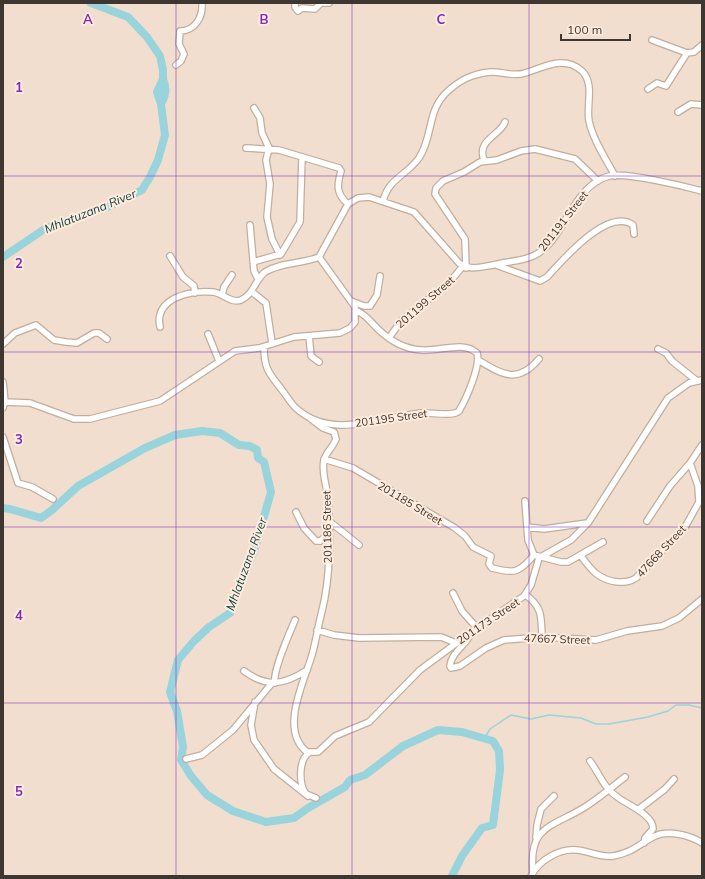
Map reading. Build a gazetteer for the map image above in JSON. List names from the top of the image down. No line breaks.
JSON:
{"streets":{"street":["201191 Street","201199 Street","201195 Street","201185 Street","201186 Street","47668 Street","201173 Street","47667 Street"]},"crossings":[["201191 Street","201199 Street"],["201185 Street","201186 Street"],["201186 Street","201173 Street"],["201173 Street","47667 Street"]],"water":["Mhlatuzana River"],"scale_bar":"100 m","grid":{"columns":["A","B","C"],"rows":["1","2","3","4","5"]}}
